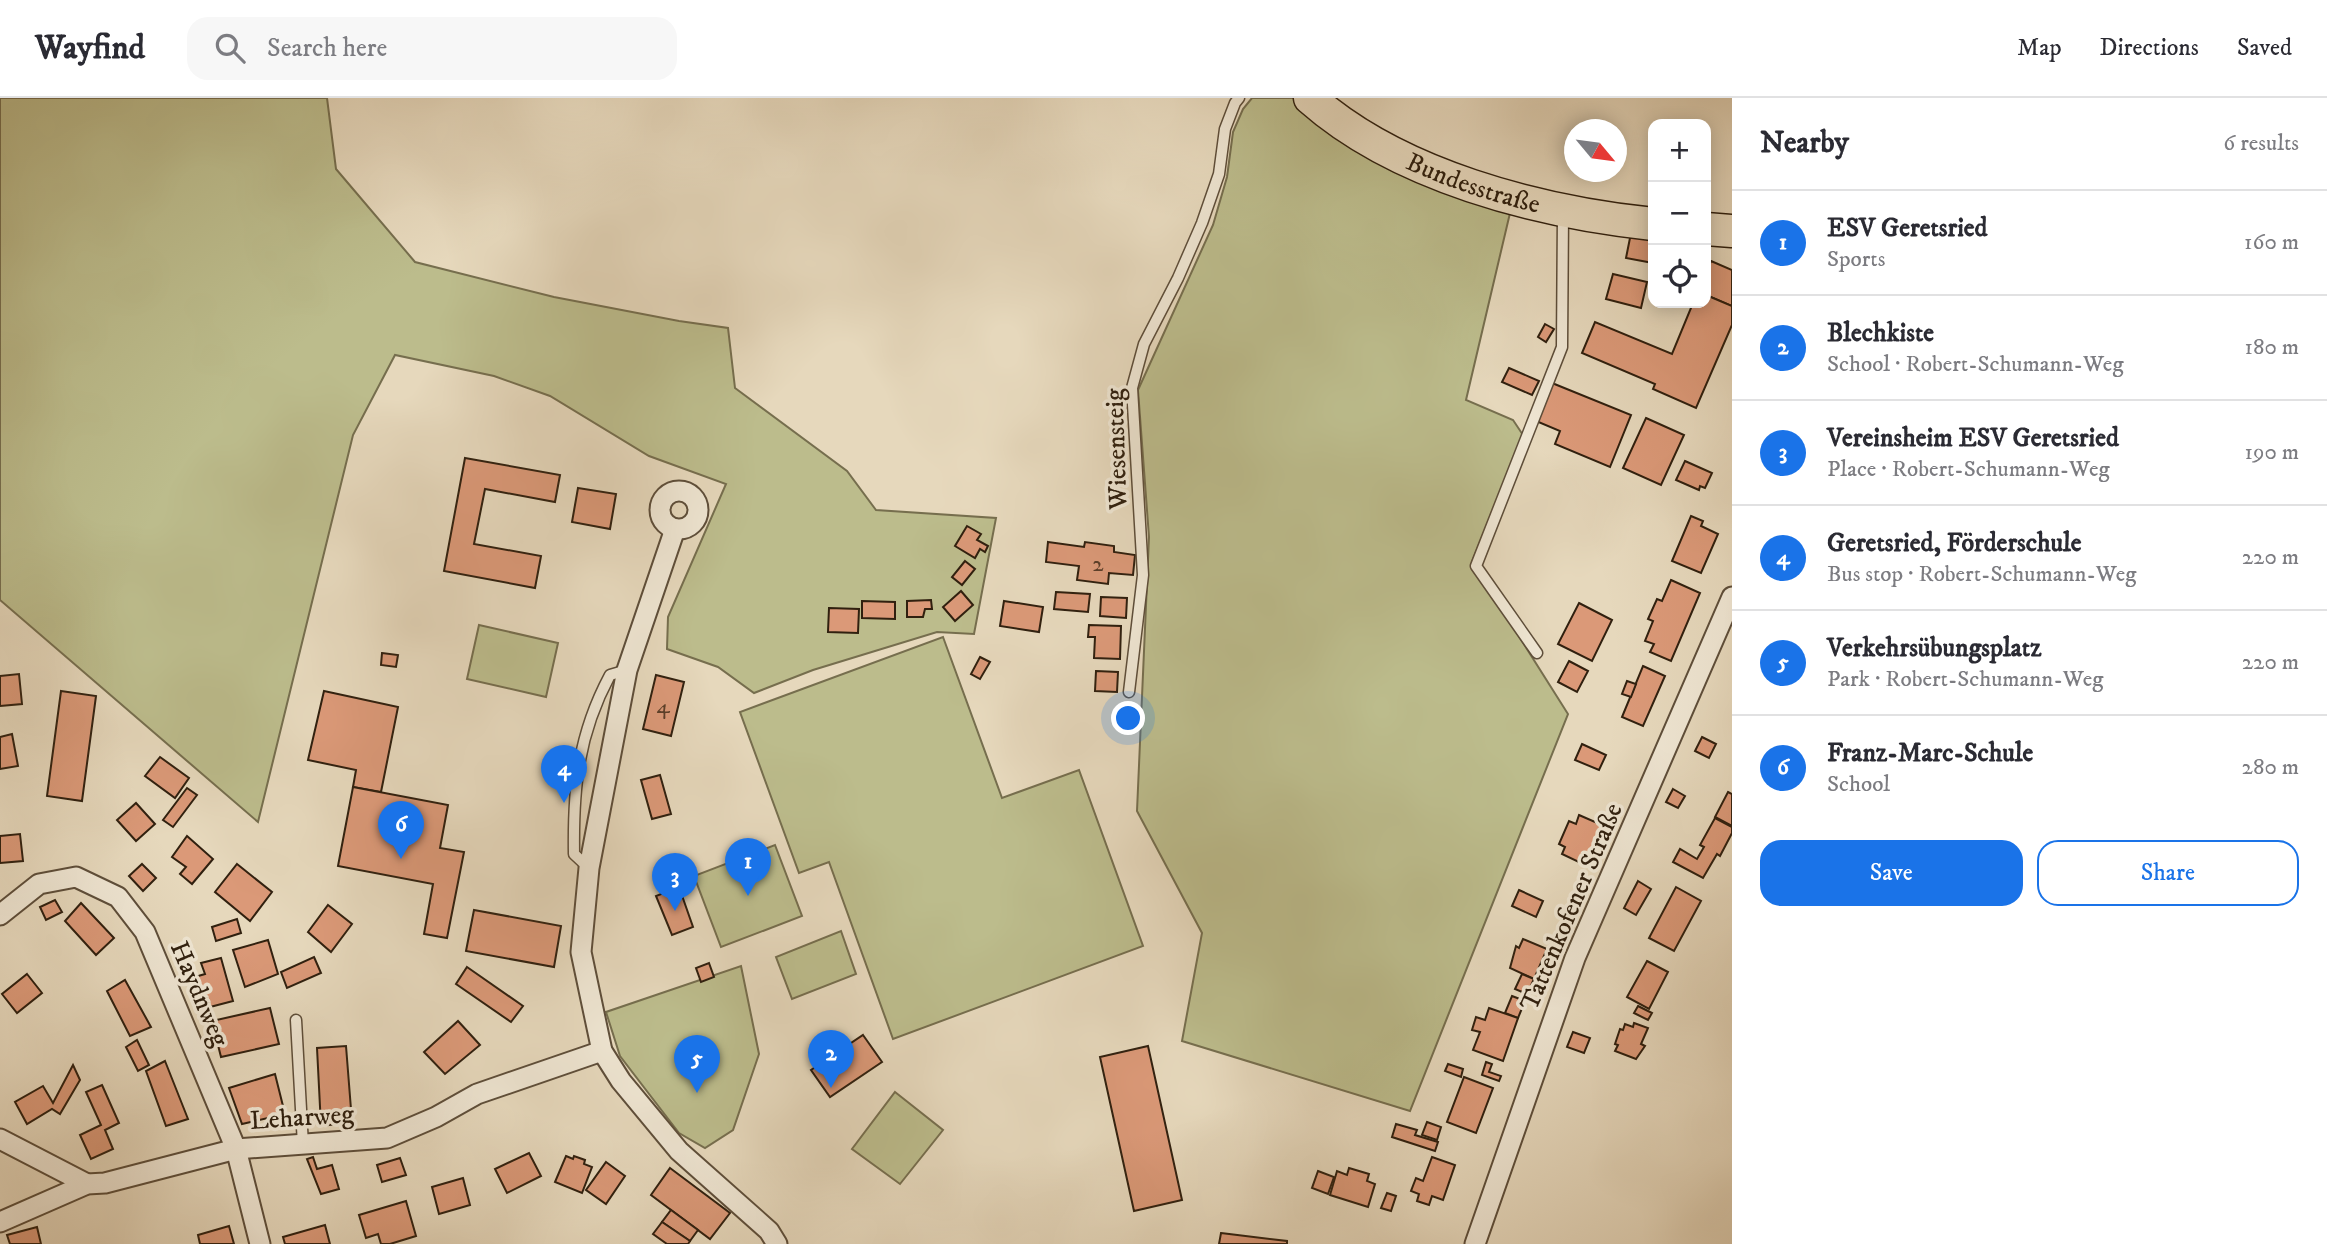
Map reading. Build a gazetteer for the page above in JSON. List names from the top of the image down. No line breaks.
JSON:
{"streets":{"main road":["Bundesstraße"],"street":["Tattenkofener Straße","Haydnweg","Leharweg"],"lane":["Wiesensteig"]},"crossings":[["Haydnweg","Leharweg"]],"house_numbers":["2","4"],"north":"bottom right","page":{"header":"Wayfind","search":"Search here","nav":["Map","Directions","Saved"],"heading":["Nearby","6 results"],"map_buttons":["+","−"],"list":[{"mark":"1","name":"ESV Geretsried","note":"Sports","value":"160 m"},{"mark":"2","name":"Blechkiste","note":"School · Robert-Schumann-Weg","value":"180 m"},{"mark":"3","name":"Vereinsheim ESV Geretsried","note":"Place · Robert-Schumann-Weg","value":"190 m"},{"mark":"4","name":"Geretsried, Förderschule","note":"Bus stop · Robert-Schumann-Weg","value":"220 m"},{"mark":"5","name":"Verkehrsübungsplatz","note":"Park · Robert-Schumann-Weg","value":"220 m"},{"mark":"6","name":"Franz-Marc-Schule","note":"School","value":"280 m"}],"pins":["4","6","1","3","2","5"],"buttons":["Save","Share"]}}
